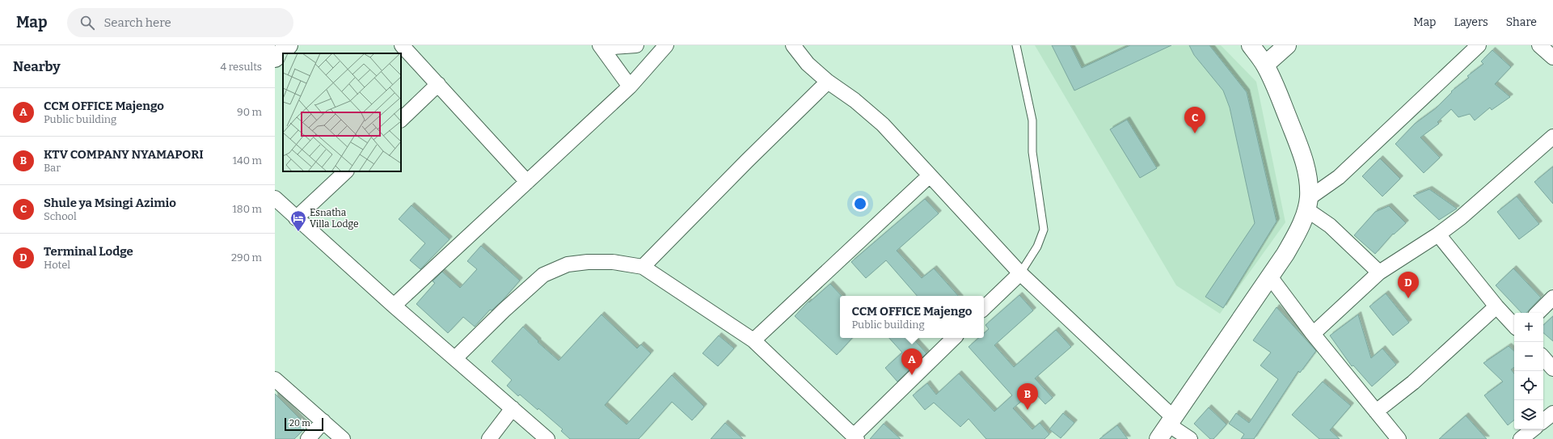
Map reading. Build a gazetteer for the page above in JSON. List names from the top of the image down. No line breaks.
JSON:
{"places":{"hotel":["Esnatha Villa Lodge"]},"scale_bar":"20 m","page":{"header":"Map","search":"Search here","nav":["Map","Layers","Share"],"heading":["Nearby","4 results"],"list":[{"mark":"A","name":"CCM OFFICE Majengo","note":"Public building","value":"90 m"},{"mark":"B","name":"KTV COMPANY NYAMAPORI","note":"Bar","value":"140 m"},{"mark":"C","name":"Shule ya Msingi Azimio","note":"School","value":"180 m"},{"mark":"D","name":"Terminal Lodge","note":"Hotel","value":"290 m"}],"pins":["C","D","A","B"],"popup":["CCM OFFICE Majengo","Public building"],"map_buttons":["+","−"],"scale":"20 m"}}
